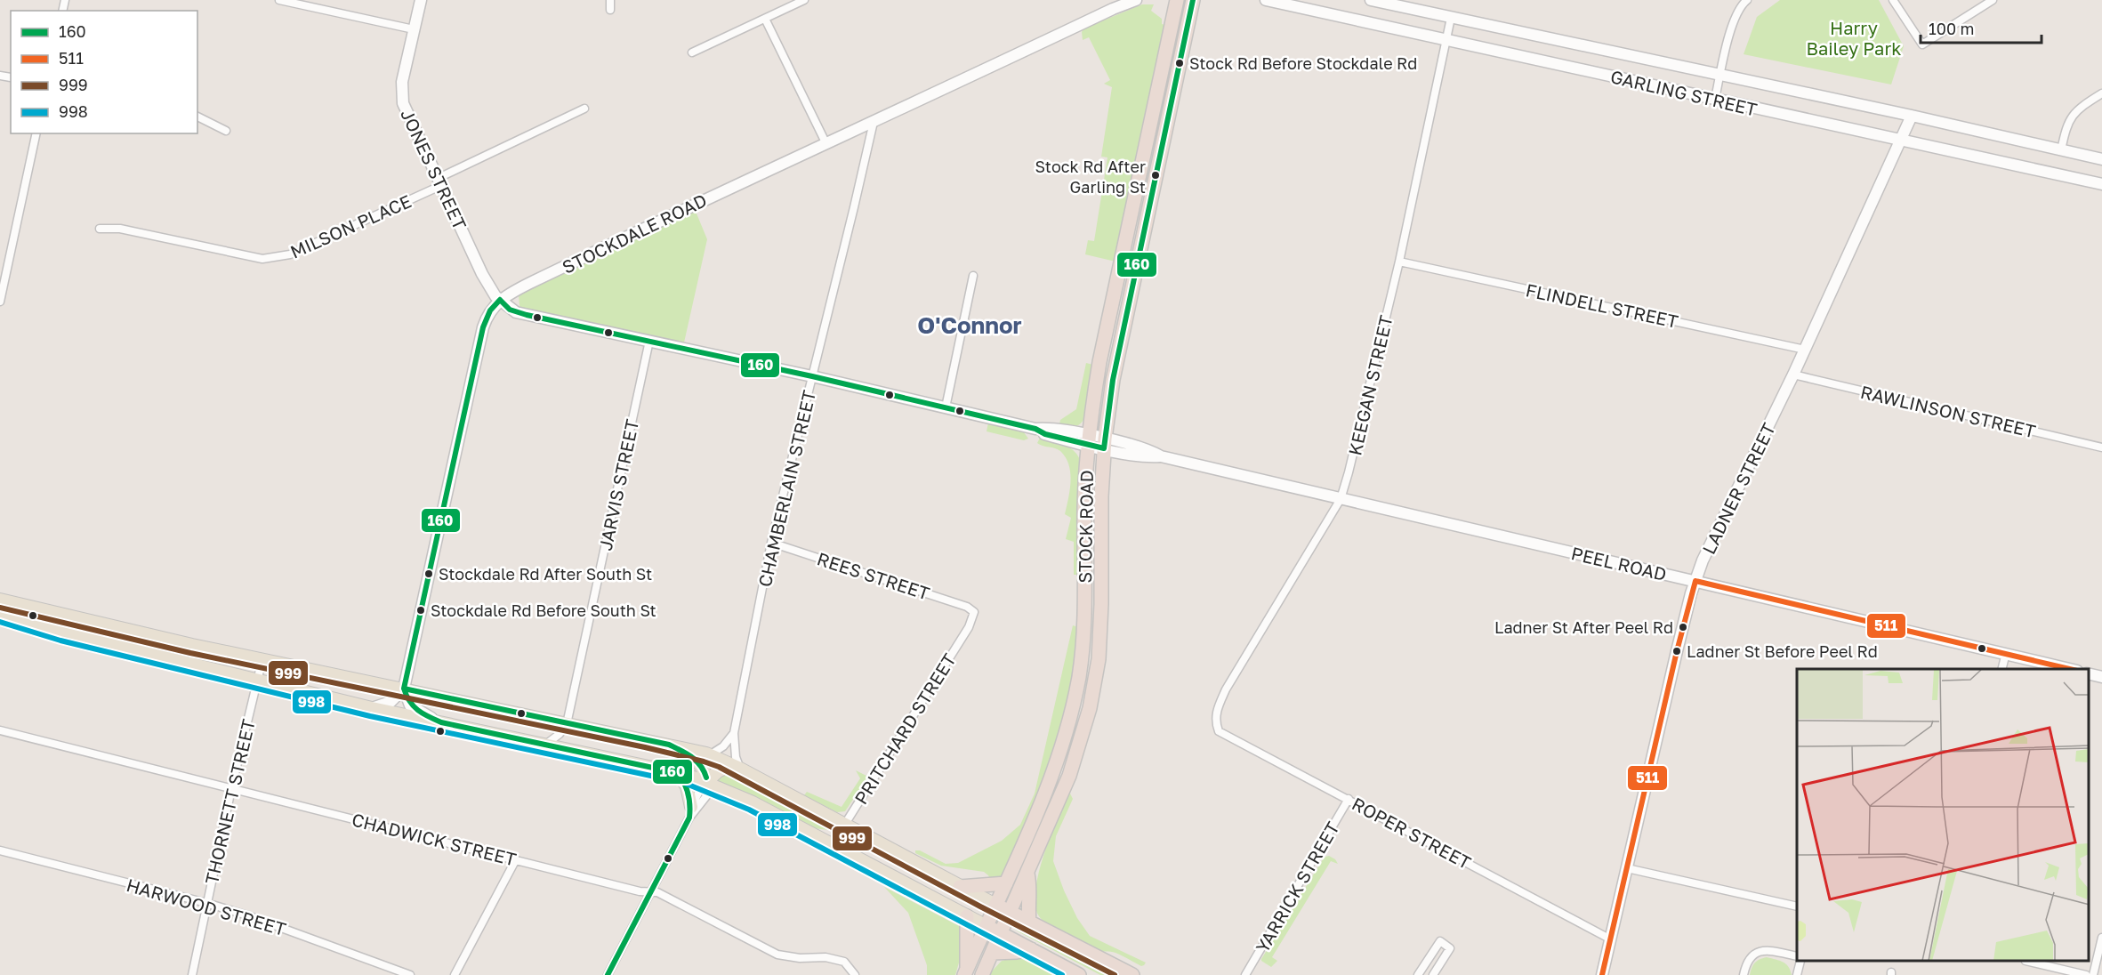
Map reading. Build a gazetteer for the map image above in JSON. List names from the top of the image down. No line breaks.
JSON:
{"streets":{"highway":["STOCK ROAD"],"street":["GARLING STREET","JONES STREET","MILSON PLACE","STOCKDALE ROAD","FLINDELL STREET","KEEGAN STREET","RAWLINSON STREET","JARVIS STREET","CHAMBERLAIN STREET","LADNER STREET","PEEL ROAD","REES STREET","PRITCHARD STREET","THORNETT STREET","ROPER STREET","CHADWICK STREET","YARRICK STREET","HARWOOD STREET"]},"crossings":[["GARLING STREET","KEEGAN STREET"],["GARLING STREET","LADNER STREET"],["JONES STREET","MILSON PLACE"],["JONES STREET","STOCKDALE ROAD"],["JONES STREET","PEEL ROAD"],["STOCKDALE ROAD","CHAMBERLAIN STREET"],["STOCKDALE ROAD","PEEL ROAD"],["FLINDELL STREET","KEEGAN STREET"],["FLINDELL STREET","LADNER STREET"],["KEEGAN STREET","PEEL ROAD"],["KEEGAN STREET","ROPER STREET"],["RAWLINSON STREET","LADNER STREET"],["JARVIS STREET","PEEL ROAD"],["CHAMBERLAIN STREET","PEEL ROAD"],["CHAMBERLAIN STREET","REES STREET"],["LADNER STREET","PEEL ROAD"],["LADNER STREET","ROPER STREET"],["STOCK ROAD","PEEL ROAD"],["REES STREET","PRITCHARD STREET"],["THORNETT STREET","CHADWICK STREET"],["THORNETT STREET","HARWOOD STREET"],["ROPER STREET","YARRICK STREET"]],"districts":["O'Connor"],"parks":["Harry Bailey Park"],"places":["Stock Rd Before Stockdale Rd","Stock Rd After Garling St","Stockdale Rd After South St","Stockdale Rd Before South St","Ladner St After Peel Rd","Ladner St Before Peel Rd"],"lines":["transit line 160","transit line 511","transit line 999","transit line 998"],"legend":["160","511","999","998"],"scale_bar":"100 m"}
